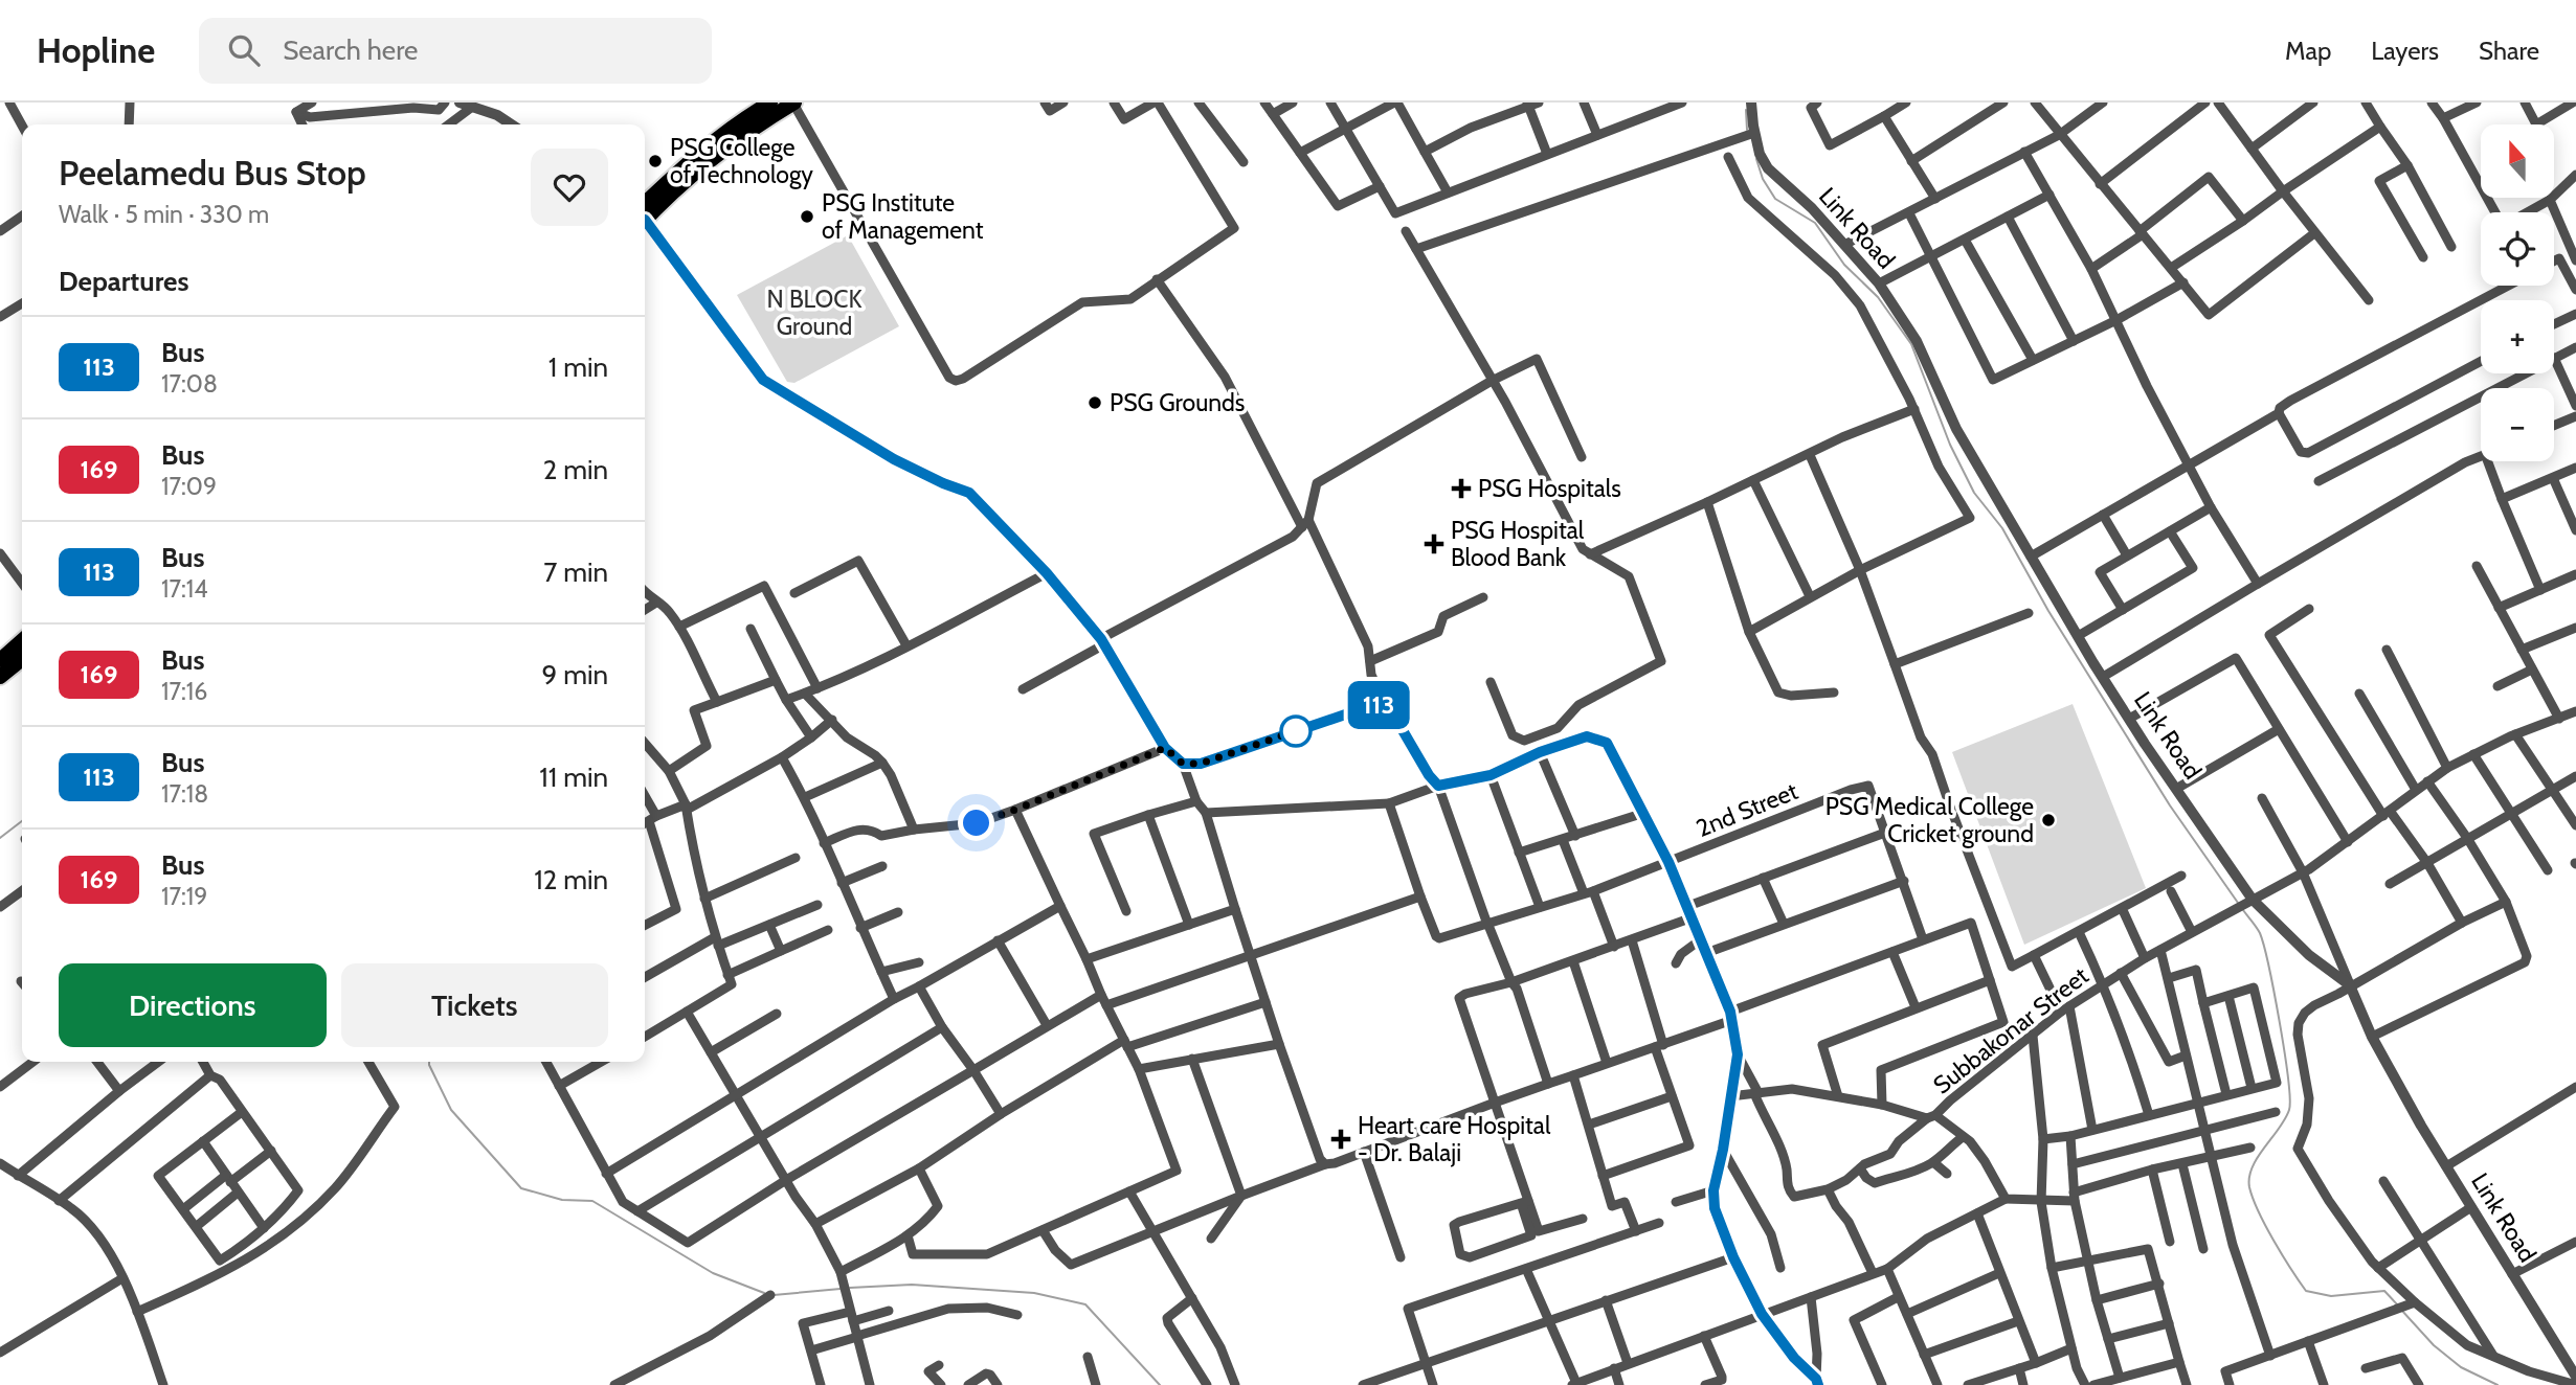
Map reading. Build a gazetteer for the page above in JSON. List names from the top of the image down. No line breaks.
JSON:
{"streets":{"street":["Link Road","2nd Street","Subbakonar Street"]},"crossings":[["Link Road","Subbakonar Street"]],"parks":["N BLOCK Ground"],"places":{"other":["PSG College of Technology","PSG Institute of Management","PSG Grounds","PSG Medical College Cricket ground"],"health":["PSG Hospitals","PSG Hospital Blood Bank","Heart care Hospital - Dr. Balaji"]},"lines":["bus line 113"],"north":"top","page":{"header":"Hopline","search":"Search here","nav":["Map","Layers","Share"],"on_map":"113","map_buttons":["+","−"],"heading":[["Peelamedu Bus Stop","Walk · 5 min · 330 m"],"Departures"],"list":[{"mark":"113","name":"Bus","note":"17:08","value":"1 min"},{"mark":"169","name":"Bus","note":"17:09","value":"2 min"},{"mark":"113","name":"Bus","note":"17:14","value":"7 min"},{"mark":"169","name":"Bus","note":"17:16","value":"9 min"},{"mark":"113","name":"Bus","note":"17:18","value":"11 min"},{"mark":"169","name":"Bus","note":"17:19","value":"12 min"}],"buttons":["Directions","Tickets"]}}
